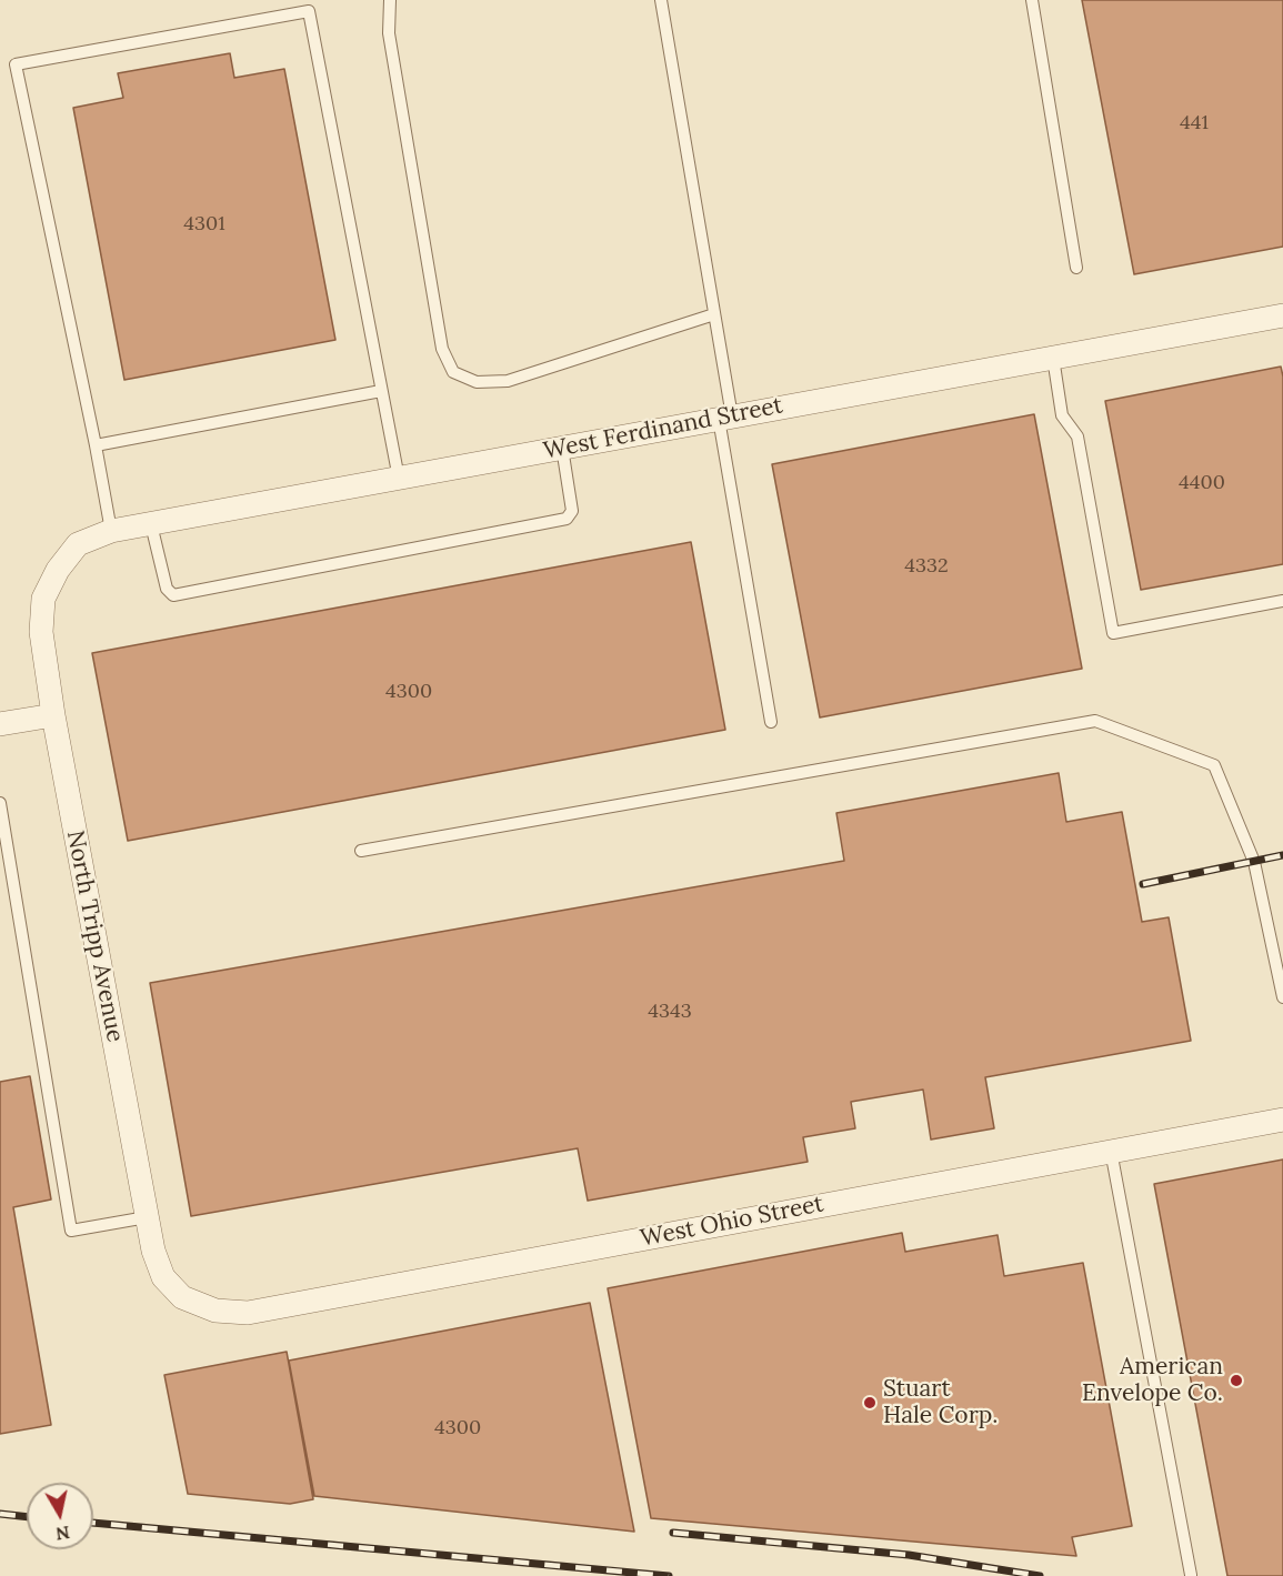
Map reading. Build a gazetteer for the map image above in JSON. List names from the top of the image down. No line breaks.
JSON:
{"streets":{"street":["West Ferdinand Street","North Tripp Avenue","West Ohio Street"]},"crossings":[["West Ferdinand Street","North Tripp Avenue"],["North Tripp Avenue","West Ohio Street"]],"places":["American Envelope Co.","Stuart Hale Corp."],"house_numbers":["441","4301","4400","4332","4300","4343","4300"],"north":"bottom"}
